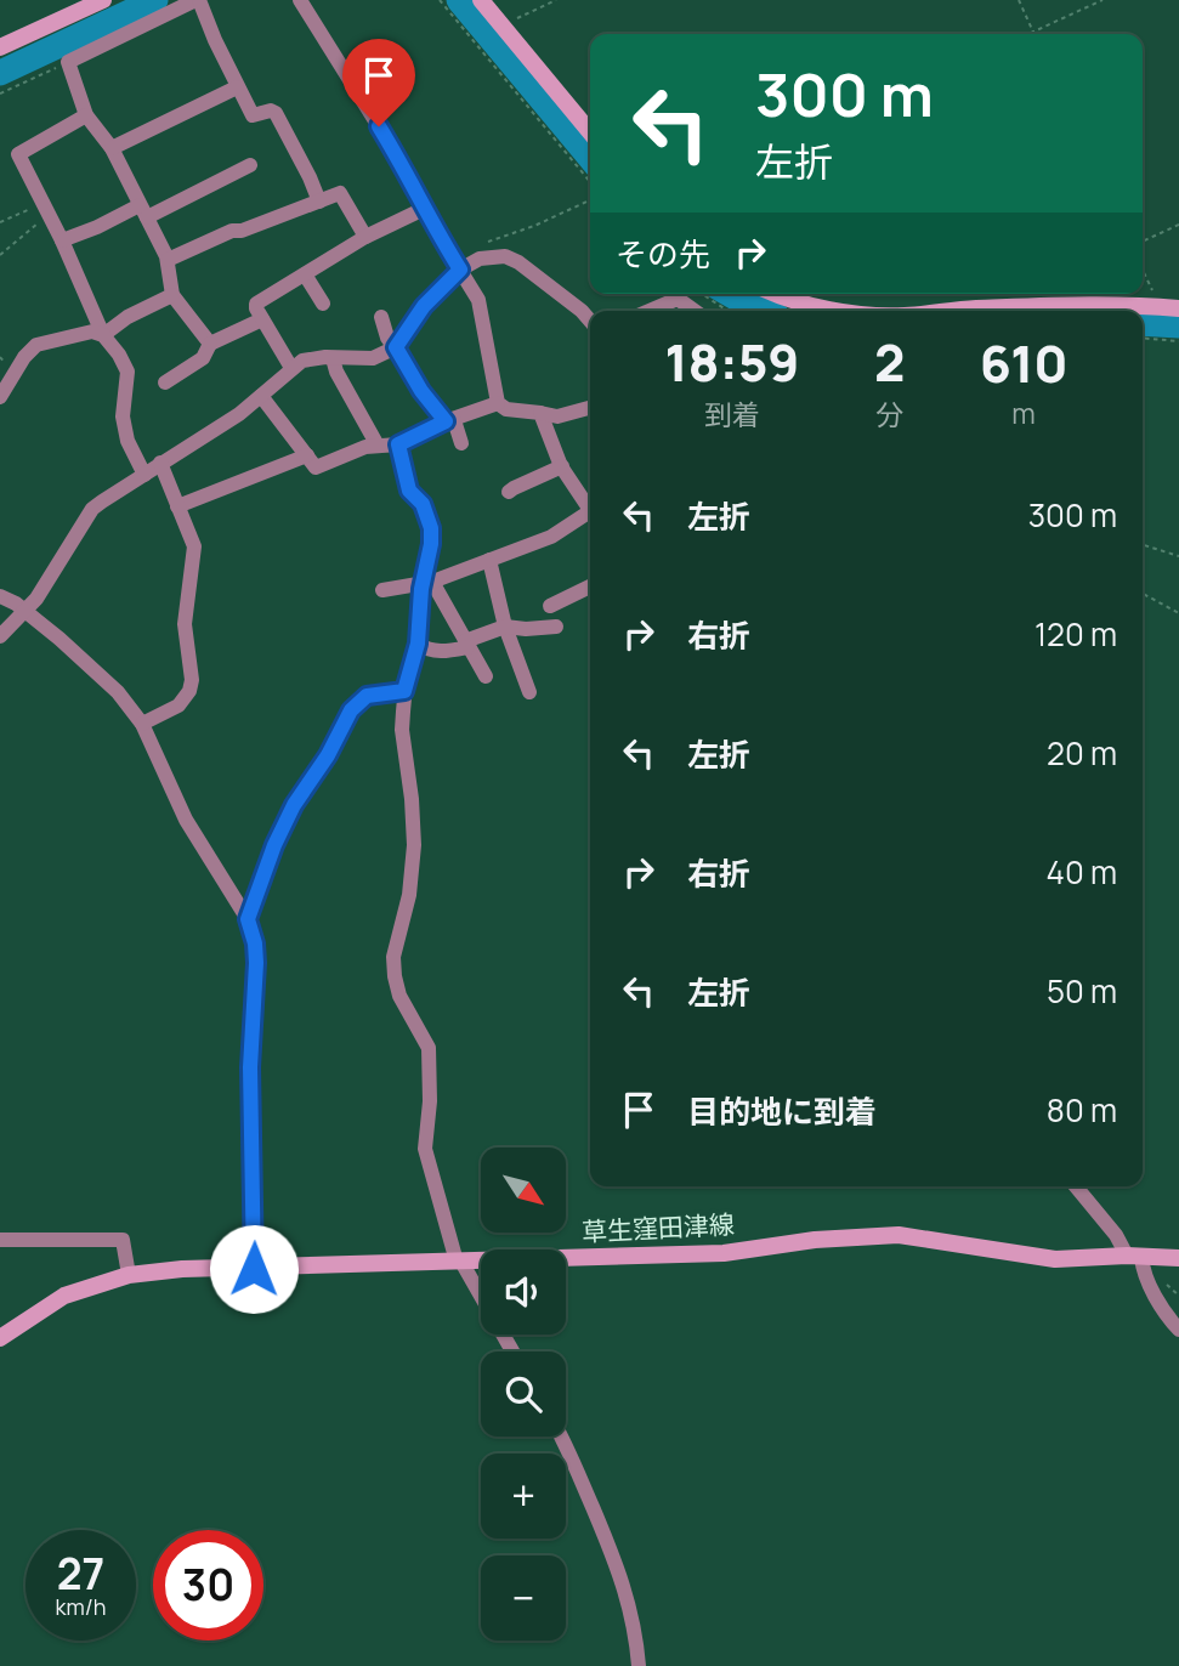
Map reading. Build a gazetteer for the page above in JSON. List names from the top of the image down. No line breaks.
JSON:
{"streets":{"main road":["草生窪田津線"]},"north":"bottom right","page":{"turn":["300 m","左折"],"then":"その先","eta":["18:59","到着","2","分","610","m"],"list":[{"name":"左折","value":"300 m"},{"name":"右折","value":"120 m"},{"name":"左折","value":"20 m"},{"name":"右折","value":"40 m"},{"name":"左折","value":"50 m"},{"name":"目的地に到着","value":"80 m"}],"map_buttons":["+","−"],"speed":"27 km/h","limit":"30"}}
